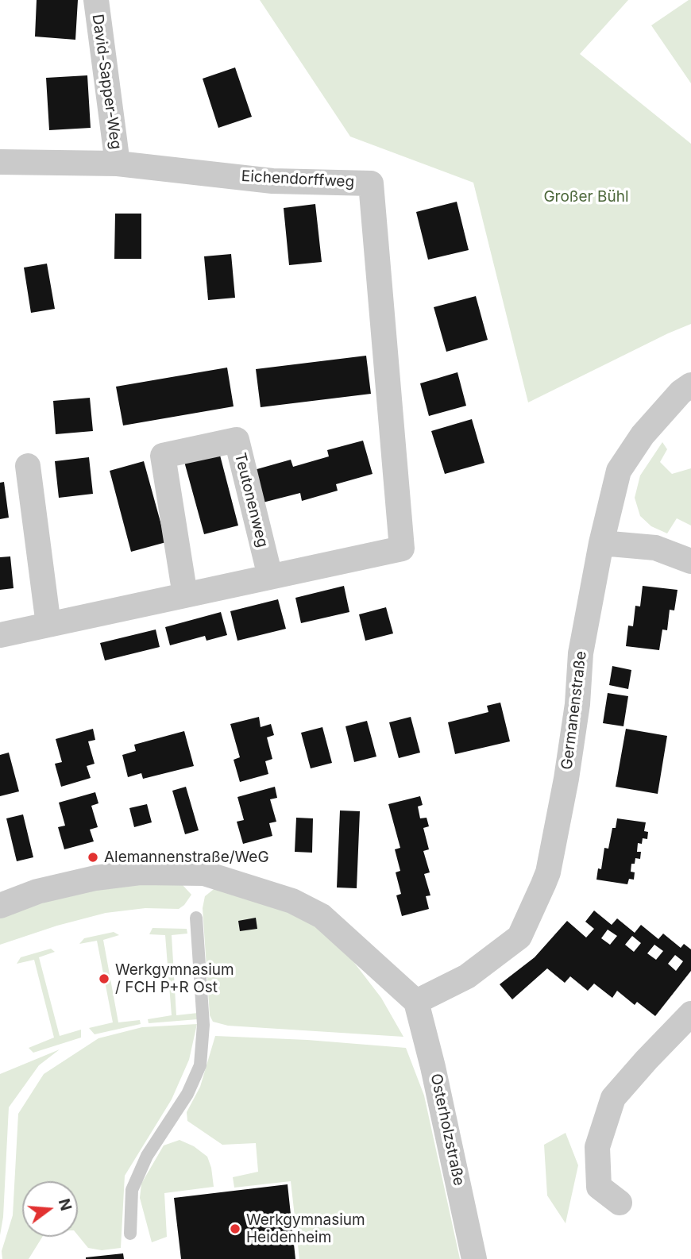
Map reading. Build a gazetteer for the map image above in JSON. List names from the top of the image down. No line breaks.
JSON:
{"streets":{"street":["David-Sapper-Weg","Eichendorffweg","Teutonenweg","Germanenstraße","Osterholzstraße"]},"crossings":[["David-Sapper-Weg","Eichendorffweg"],["Eichendorffweg","Teutonenweg"],["Germanenstraße","Osterholzstraße"]],"parks":["Großer Bühl"],"places":["Alemannenstraße/WeG","Werkgymnasium / FCH P+R Ost","Werkgymnasium Heidenheim"],"north":"right"}
